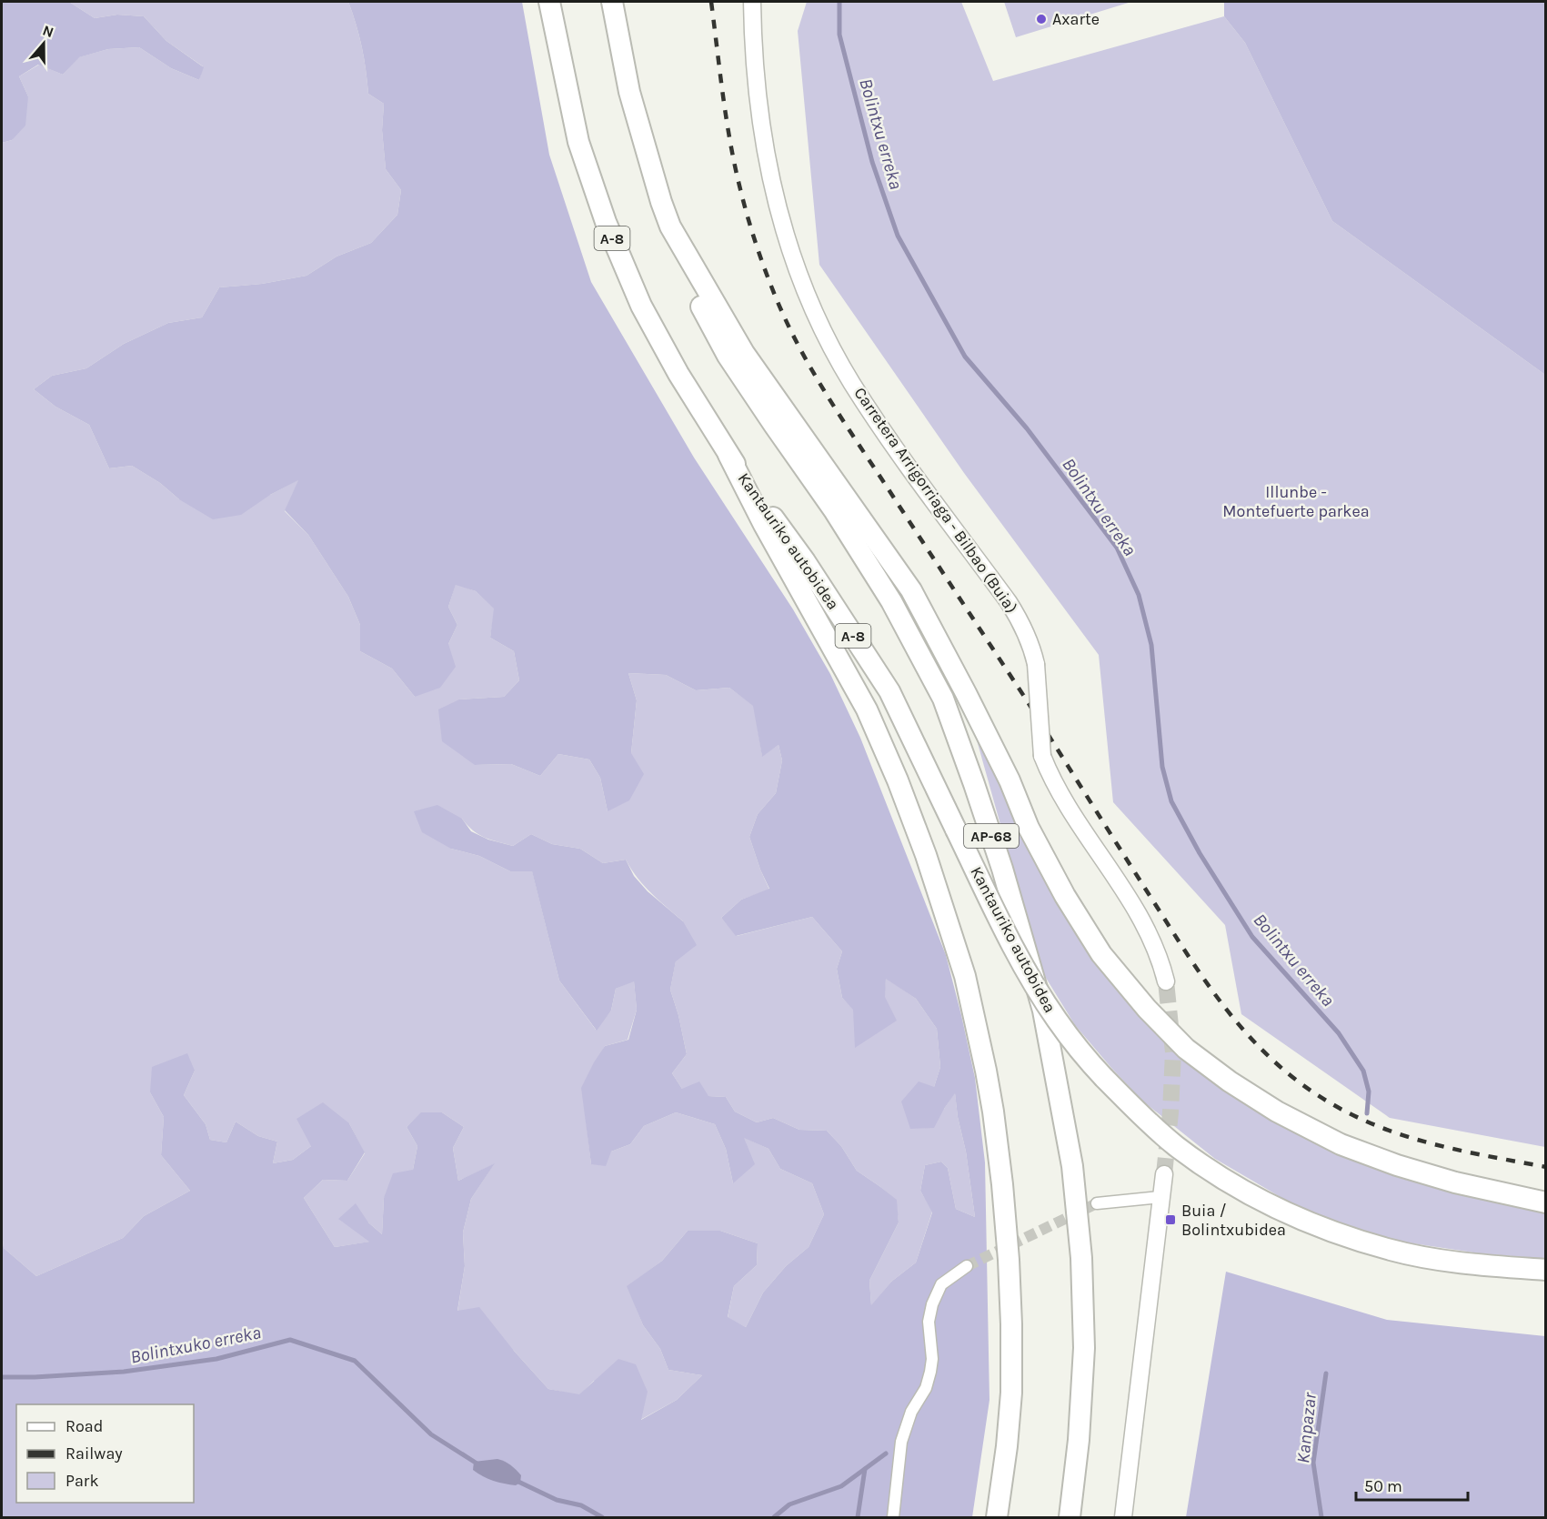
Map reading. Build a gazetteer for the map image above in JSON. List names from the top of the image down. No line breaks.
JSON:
{"streets":{"highway":["A-8","Kantauriko autobidea","AP-68"],"street":["Carretera Arrigorriaga - Bilbao (Buia)"]},"water":["Bolintxu erreka","Bolintxuko erreka","Kanpazar"],"parks":["Illunbe - Montefuerte parkea"],"places":{"other":["Axarte"],"transit":["Buia / Bolintxubidea"]},"legend":["Road","Railway","Park"],"scale_bar":"50 m","north":"top"}
